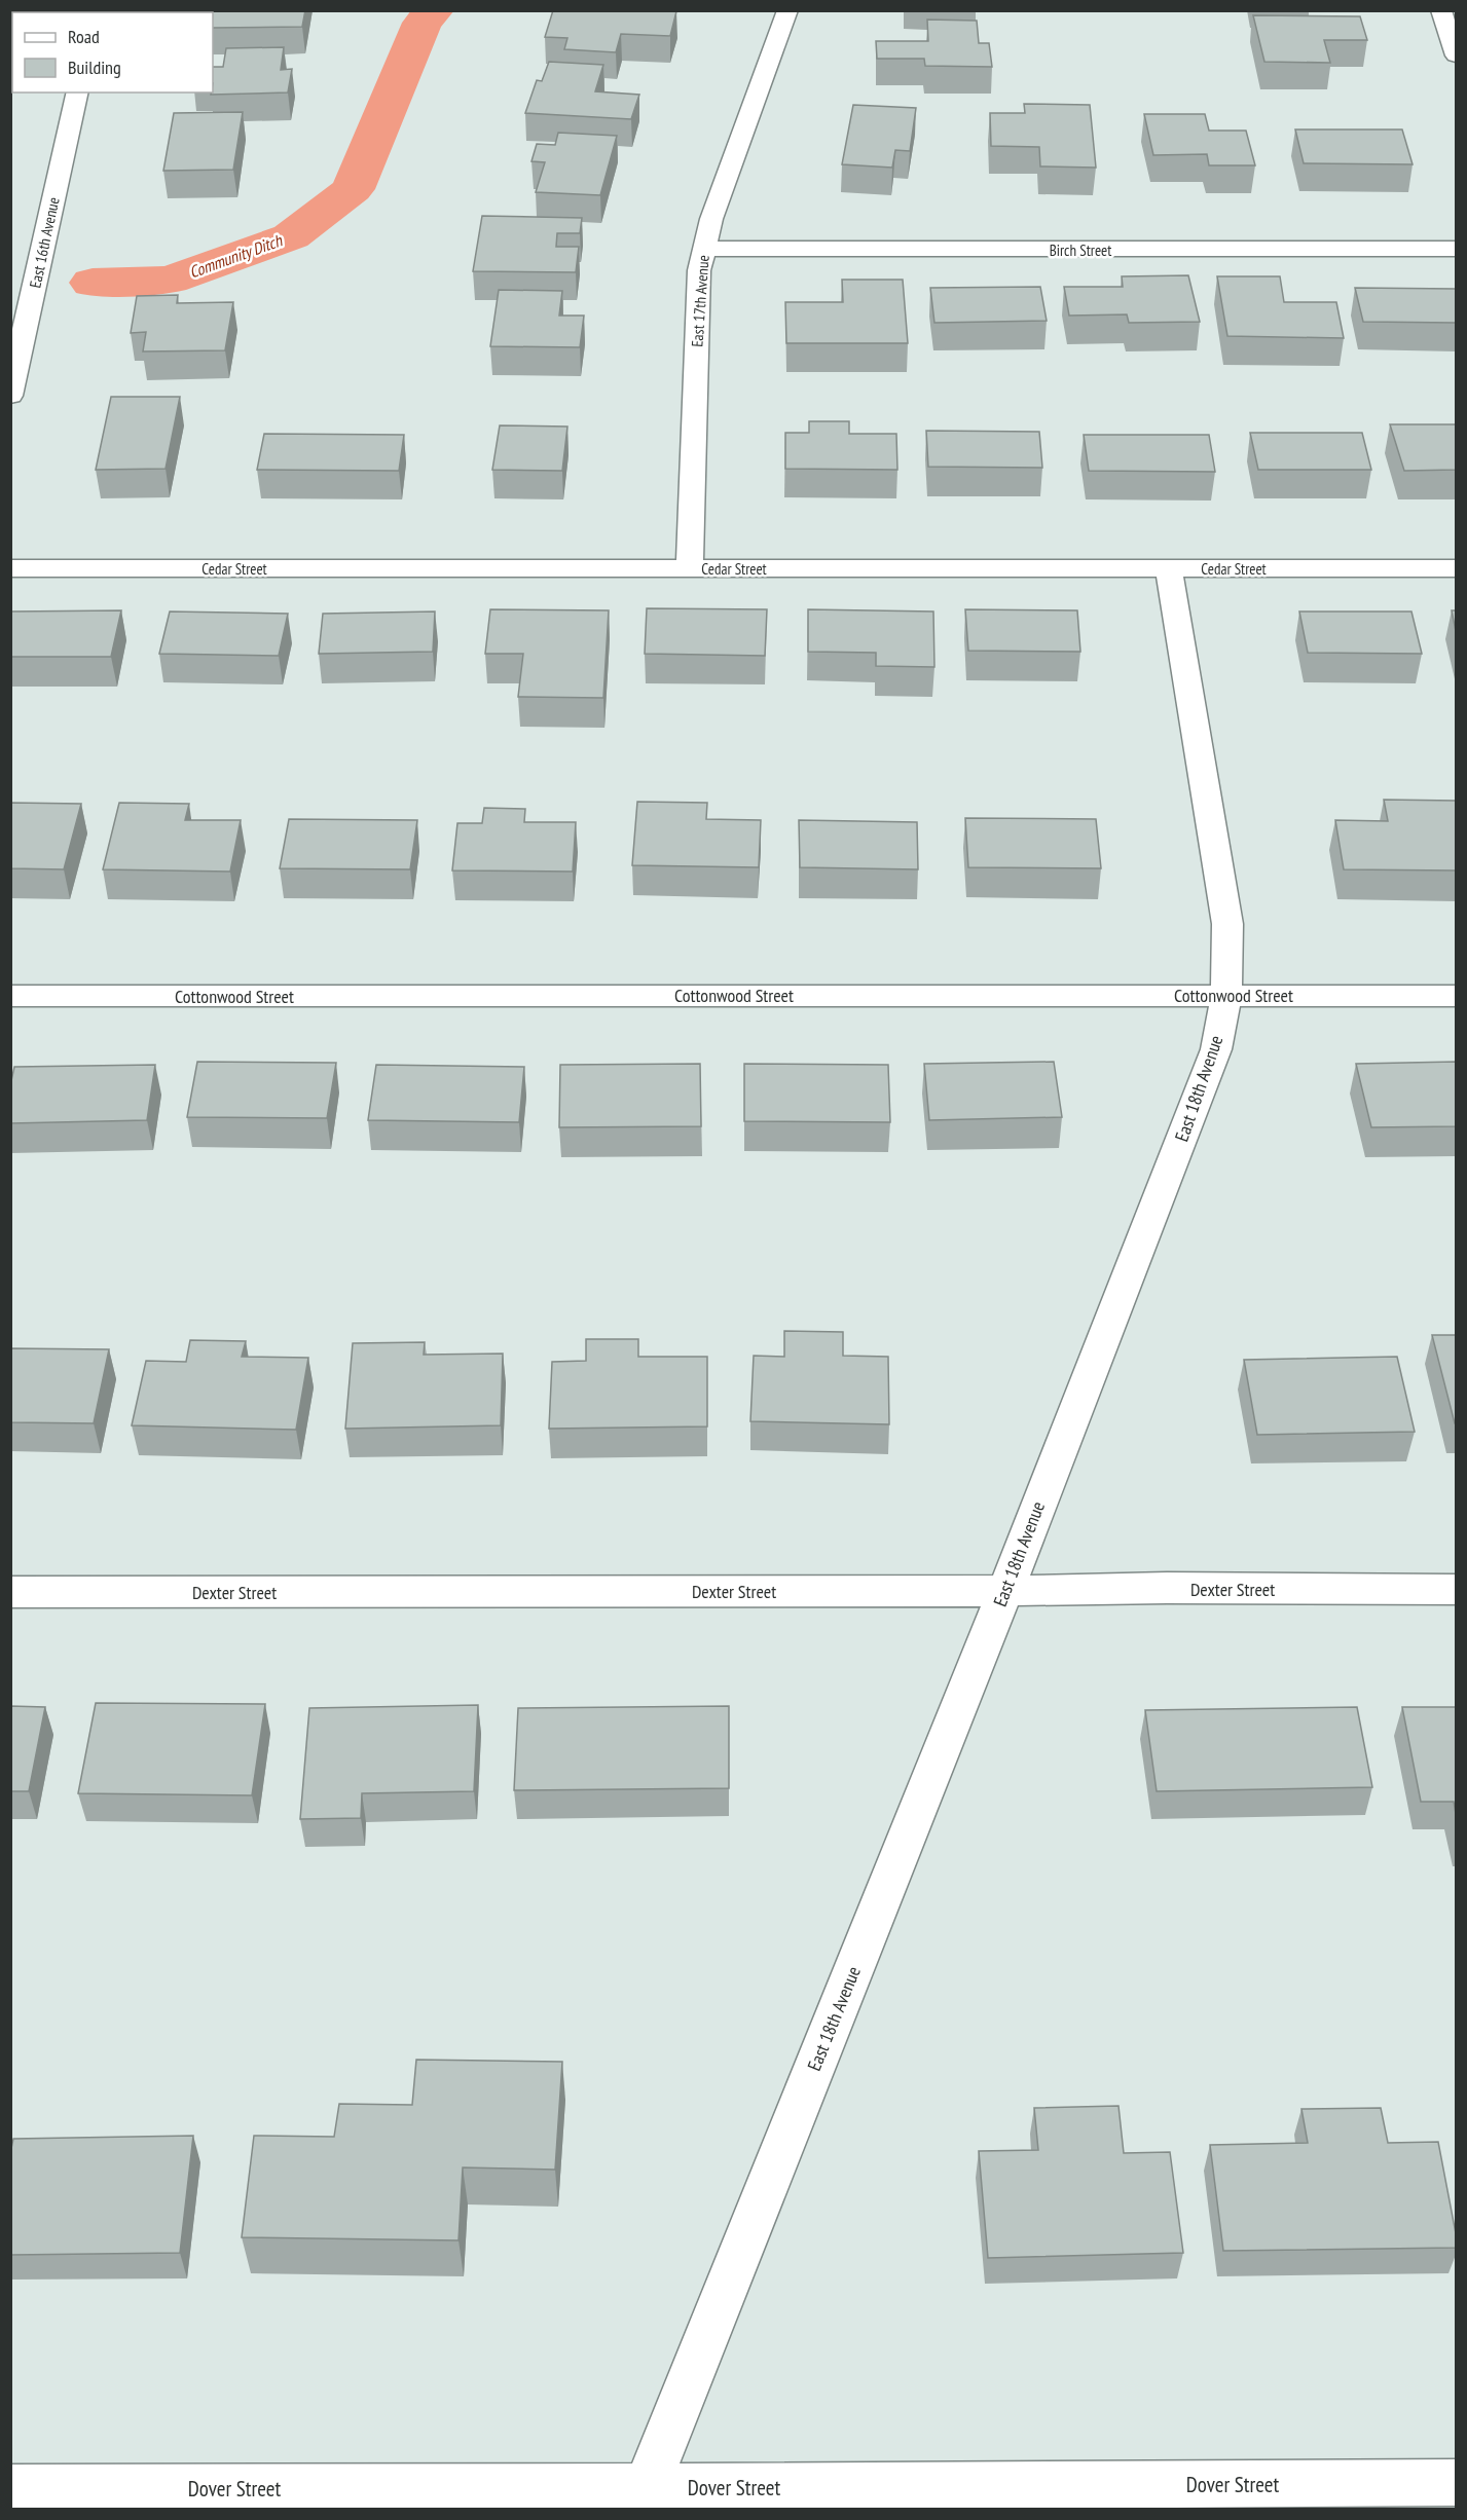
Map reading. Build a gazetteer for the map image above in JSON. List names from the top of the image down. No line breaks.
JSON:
{"streets":{"street":["East 16th Avenue","Birch Street","East 17th Avenue","Cedar Street","Cottonwood Street","East 18th Avenue","Dexter Street","Dover Street"]},"crossings":[["Birch Street","East 17th Avenue"],["East 17th Avenue","Cedar Street"],["Cedar Street","East 18th Avenue"],["Cottonwood Street","East 18th Avenue"],["East 18th Avenue","Dexter Street"],["East 18th Avenue","Dover Street"]],"water":["Community Ditch"],"legend":["Road","Building"]}
